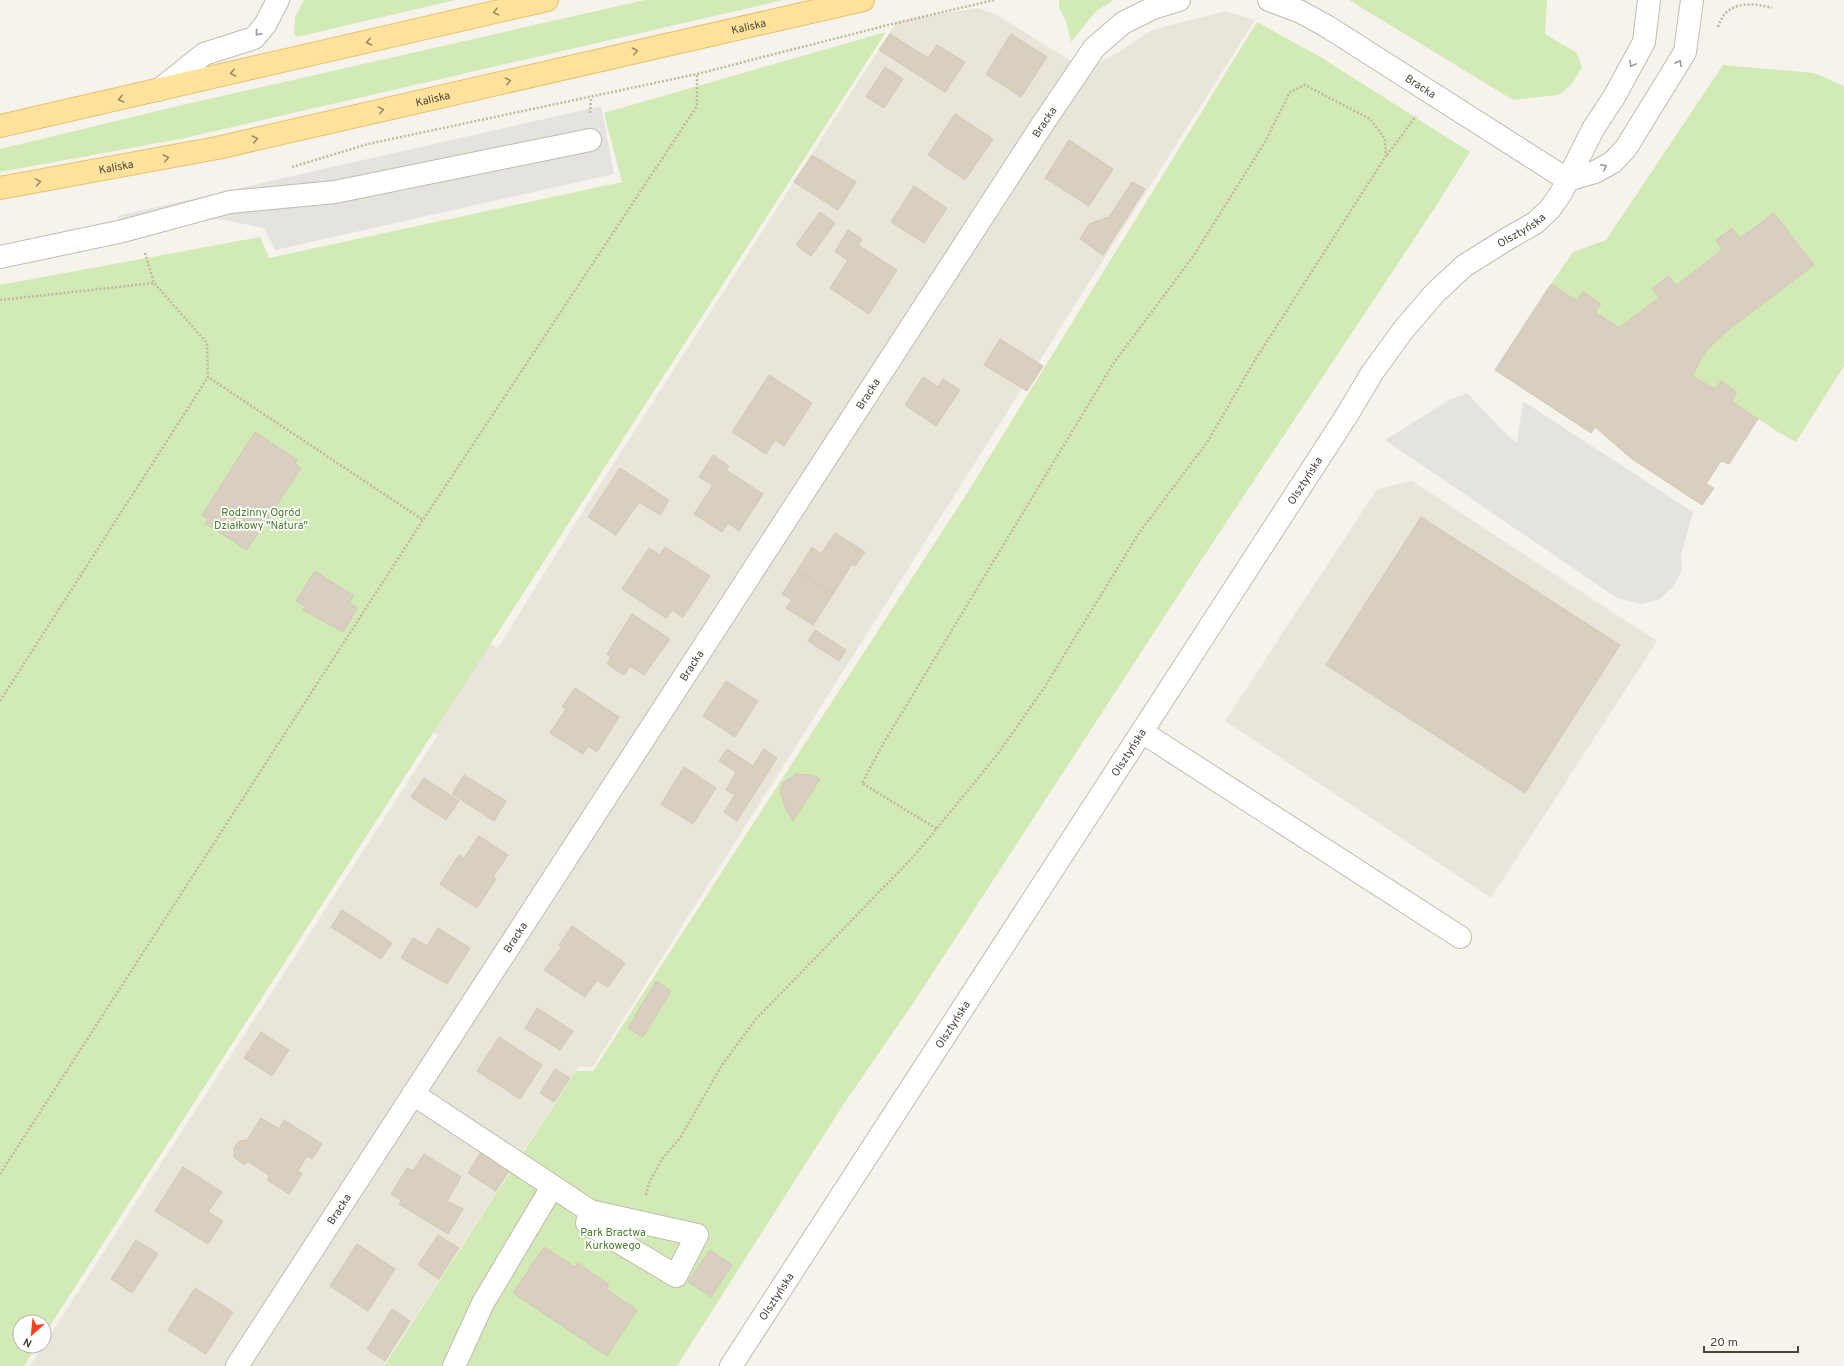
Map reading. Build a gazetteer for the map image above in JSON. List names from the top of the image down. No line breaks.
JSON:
{"streets":{"main road":["Kaliska"],"street":["Bracka","Olsztyńska"]},"crossings":[["Bracka","Olsztyńska"]],"parks":["Rodzinny Ogród Działkowy \"Natura\"","Park Bractwa Kurkowego"],"scale_bar":"20 m","north":"bottom left"}
